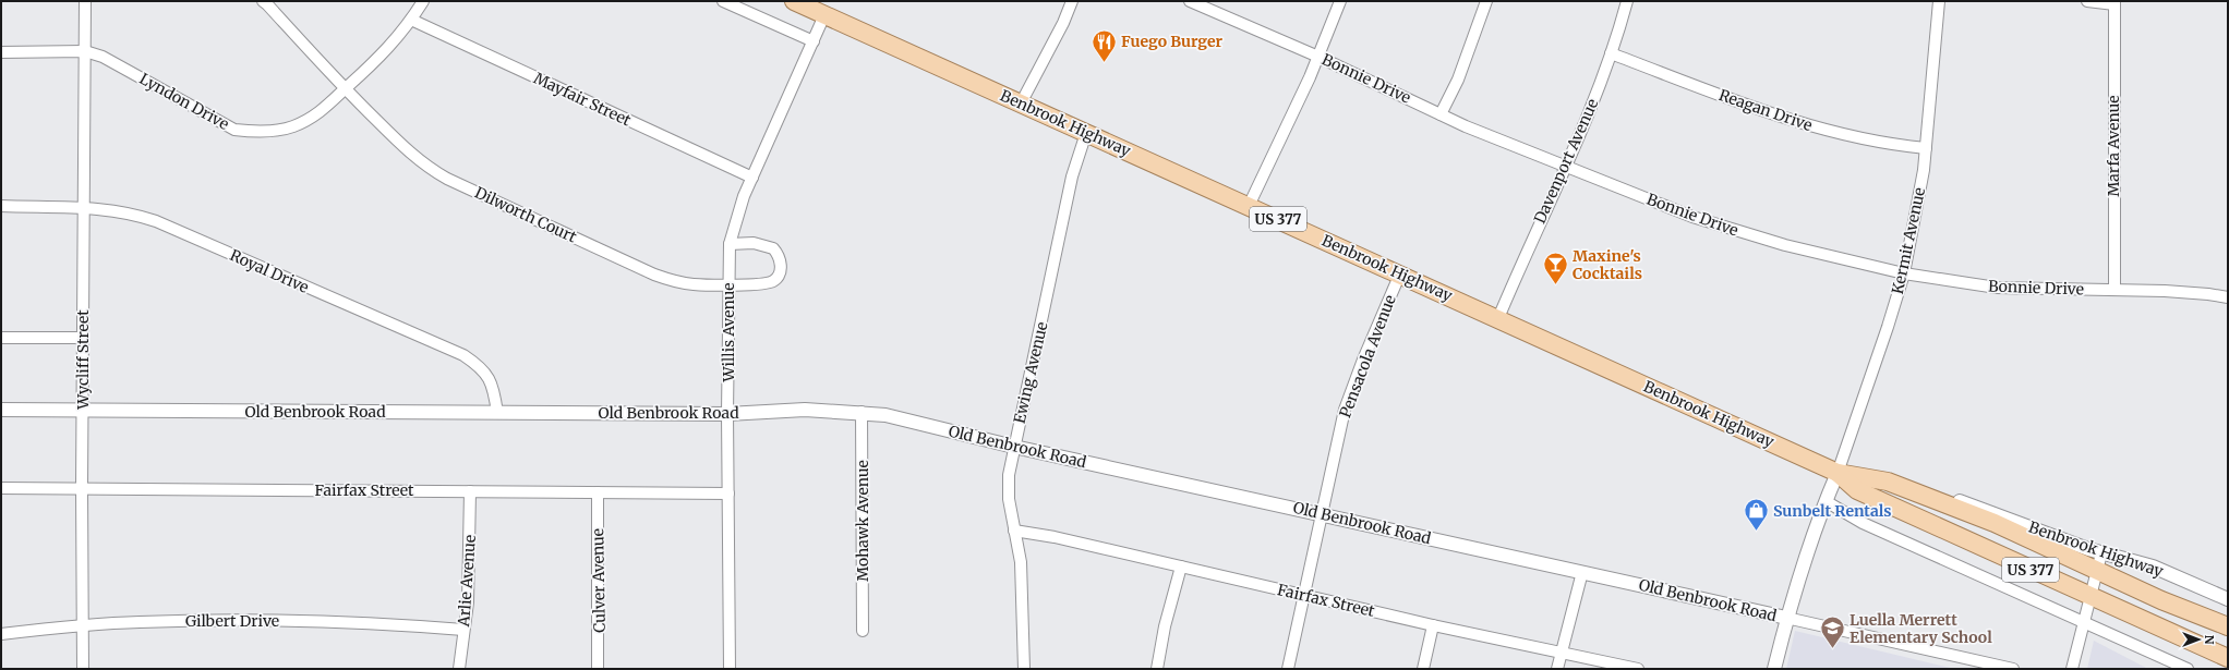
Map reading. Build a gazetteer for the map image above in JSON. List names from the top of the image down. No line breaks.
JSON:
{"streets":{"main road":["Benbrook Highway","US 377"],"street":["Bonnie Drive","Mayfair Street","Lyndon Drive","Reagan Drive","Marfa Avenue","Davenport Avenue","Dilworth Court","Kermit Avenue","Royal Drive","Willis Avenue","Pensacola Avenue","Wycliff Street","Ewing Avenue","Old Benbrook Road","Fairfax Street","Mohawk Avenue","Arlie Avenue","Culver Avenue","Gilbert Drive"]},"crossings":[["Bonnie Drive","Marfa Avenue"],["Bonnie Drive","Davenport Avenue"],["Bonnie Drive","Kermit Avenue"],["Mayfair Street","Lyndon Drive"],["Mayfair Street","Willis Avenue"],["Lyndon Drive","Dilworth Court"],["Lyndon Drive","Wycliff Street"],["Reagan Drive","Davenport Avenue"],["Reagan Drive","Kermit Avenue"],["Benbrook Highway","Davenport Avenue"],["Benbrook Highway","Kermit Avenue"],["Benbrook Highway","Willis Avenue"],["Benbrook Highway","Pensacola Avenue"],["Benbrook Highway","Ewing Avenue"],["Dilworth Court","Willis Avenue"],["Royal Drive","Wycliff Street"],["Royal Drive","Old Benbrook Road"],["Willis Avenue","Old Benbrook Road"],["Willis Avenue","Fairfax Street"],["Pensacola Avenue","Old Benbrook Road"],["Pensacola Avenue","Fairfax Street"],["Wycliff Street","Old Benbrook Road"],["Wycliff Street","Fairfax Street"],["Wycliff Street","Gilbert Drive"],["Ewing Avenue","Old Benbrook Road"],["Ewing Avenue","Fairfax Street"],["Old Benbrook Road","Mohawk Avenue"],["Fairfax Street","Arlie Avenue"],["Fairfax Street","Culver Avenue"],["Arlie Avenue","Gilbert Drive"]],"places":{"restaurant":["Fuego Burger"],"bar":["Maxine's Cocktails"],"shop":["Sunbelt Rentals"],"school or university":["Luella Merrett Elementary School"]},"north":"right"}
